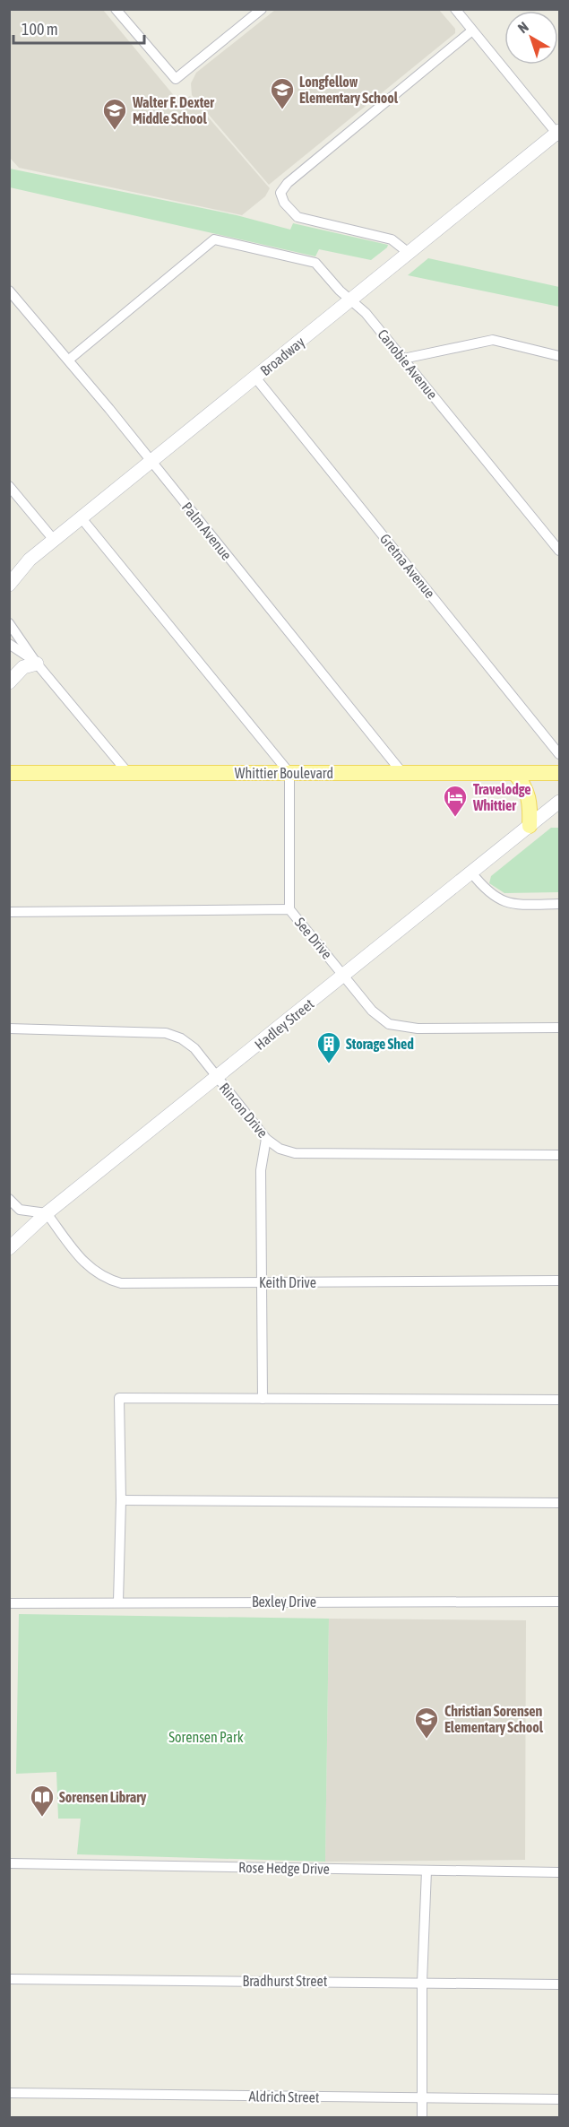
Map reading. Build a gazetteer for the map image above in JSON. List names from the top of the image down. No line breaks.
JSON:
{"streets":{"main road":["Whittier Boulevard"],"street":["Broadway","Canobie Avenue","Palm Avenue","Gretna Avenue","See Drive","Hadley Street","Rincon Drive","Keith Drive","Bexley Drive","Rose Hedge Drive","Bradhurst Street","Aldrich Street"]},"crossings":[["Broadway","Canobie Avenue"],["Broadway","Palm Avenue"],["Broadway","Gretna Avenue"],["Canobie Avenue","Palm Avenue"],["Palm Avenue","Whittier Boulevard"],["See Drive","Hadley Street"],["Hadley Street","Rincon Drive"],["Hadley Street","Keith Drive"]],"parks":["Sorensen Park"],"places":{"school or university":["Longfellow Elementary School","Walter F. Dexter Middle School","Christian Sorensen Elementary School"],"hotel":["Travelodge Whittier"],"building":["Storage Shed"],"library":["Sorensen Library"]},"scale_bar":"100 m","north":"top left"}
